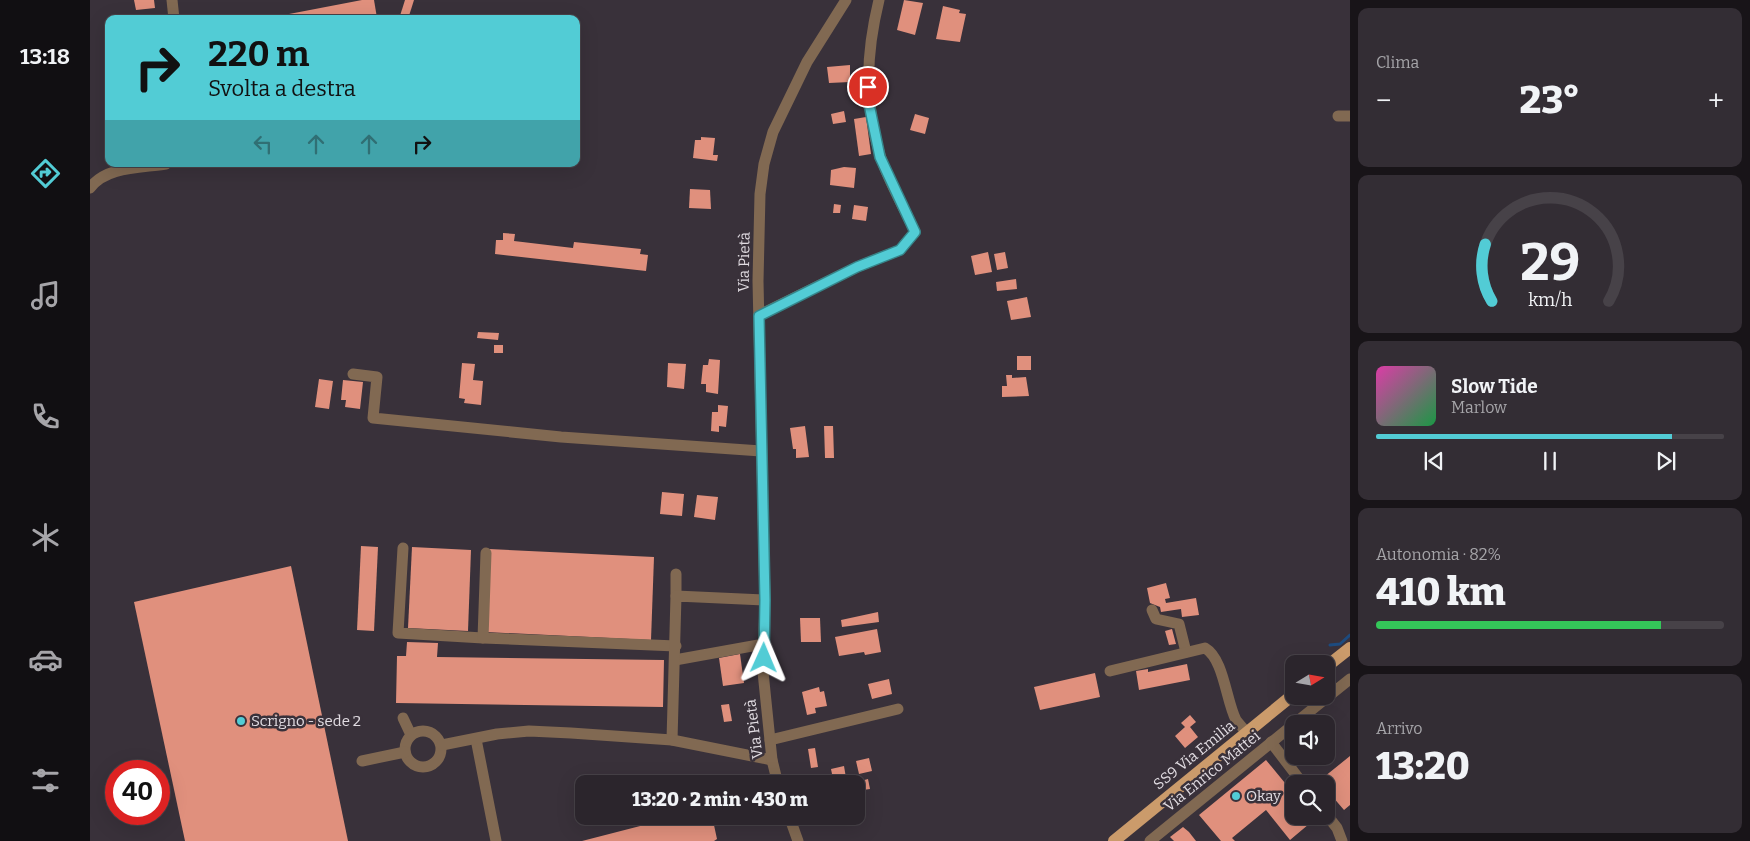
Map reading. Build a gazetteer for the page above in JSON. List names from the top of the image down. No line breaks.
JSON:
{"streets":{"main road":["SS9 Via Emilia"],"street":["Via Pietà","Via Enrico Mattei"]},"places":["Scrigno - sede 2","Okay"],"north":"right","page":{"tabs":"13:18","tile":["Clima",["Autonomia · 82%","410 km"],["Arrivo","13:20"]],"turn":["220 m","Svolta a destra"],"heat":["−","23°","+"],"song":["Slow Tide","Marlow"],"limit":"40","trip":"13:20 · 2 min · 430 m","gauge":["29","km/h"]}}
